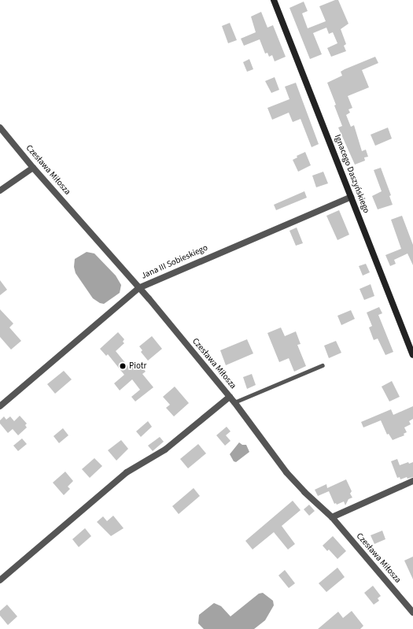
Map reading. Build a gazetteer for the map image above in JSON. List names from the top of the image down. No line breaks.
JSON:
{"streets":{"street":["Czesława Miłosza","Ignacego Daszyńskiego","Jana III Sobieskiego"]},"crossings":[["Czesława Miłosza","Jana III Sobieskiego"],["Ignacego Daszyńskiego","Jana III Sobieskiego"]],"places":["Piotr"]}
